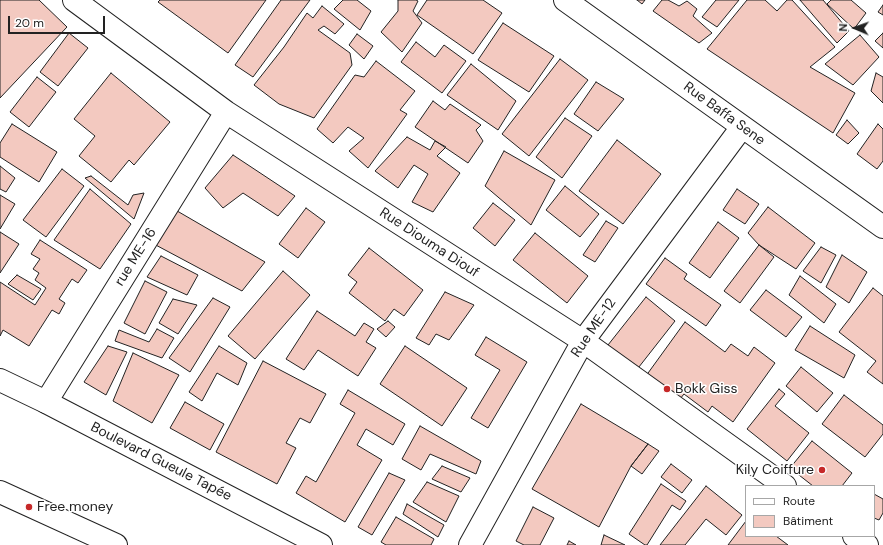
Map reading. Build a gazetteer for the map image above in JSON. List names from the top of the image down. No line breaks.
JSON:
{"streets":{"street":["Rue Baffa Sene","Rue Diouma Diouf","rue ME-16","Rue ME-12","Boulevard Gueule Tapée"]},"crossings":[["Rue Baffa Sene","Rue ME-12"],["Rue Diouma Diouf","rue ME-16"],["Rue Diouma Diouf","Rue ME-12"],["rue ME-16","Boulevard Gueule Tapée"]],"places":["Bokk Giss","Kily Coiffure","Free money"],"legend":["Route","Bâtiment"],"scale_bar":"20 m","north":"left"}
